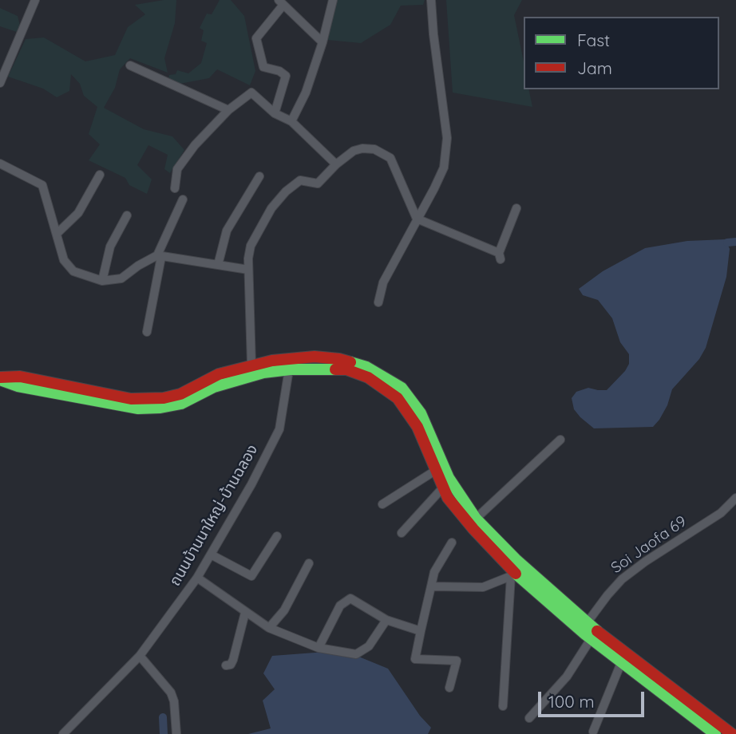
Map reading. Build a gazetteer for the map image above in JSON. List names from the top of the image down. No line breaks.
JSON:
{"streets":{"street":["ถนนบ้านนาใหญ่-บ้านฉลอง","Soi Jaofa 69"]},"legend":["Fast","Jam"],"scale_bar":"100 m"}
